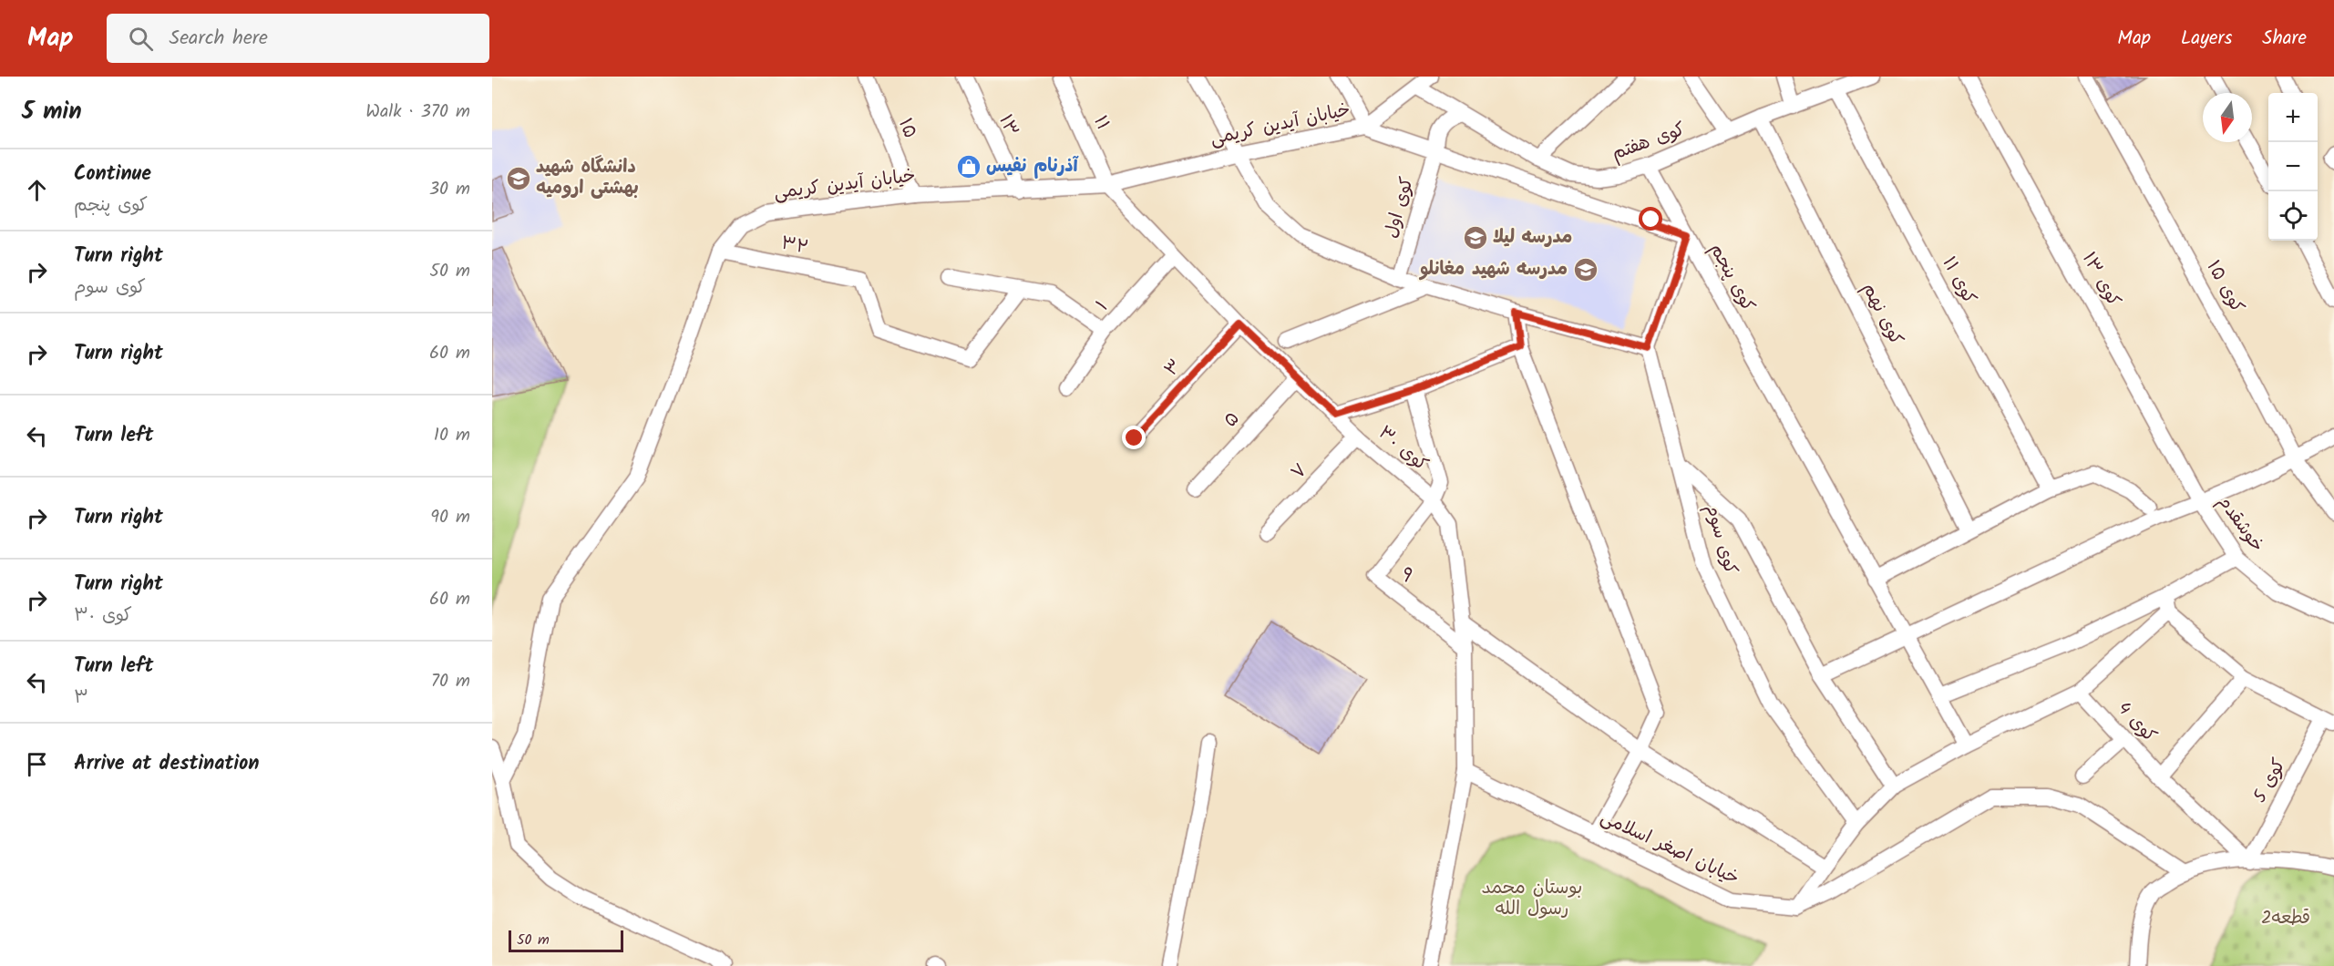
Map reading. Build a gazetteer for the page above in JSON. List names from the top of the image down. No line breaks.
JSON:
{"streets":{"street":["۱۱","خیابان آیدین کریمی","۱۳","۱۵","کوی هفتم","کوی اول","۳۲","کوی پنجم","کوی ۱۳","کوی ۱۱","کوی ۱۵","۱","کوی نهم","۳","۵","کوی ۳۰","۷","خوشقدم","کوی سوم","۹","کوی 4","کوی 5","خیابان اصغر اسلامی"]},"crossings":[["۱۱","خیابان آیدین کریمی"],["۱۱","کوی ۳۰"],["خیابان آیدین کریمی","۱۳"],["خیابان آیدین کریمی","۱۵"],["خیابان آیدین کریمی","۳۲"],["خیابان آیدین کریمی","کوی پنجم"],["خیابان آیدین کریمی","کوی ۳۰"],["کوی هفتم","کوی اول"],["کوی هفتم","کوی ۱۱"],["کوی هفتم","کوی نهم"],["کوی اول","کوی پنجم"],["کوی ۱۳","خوشقدم"],["۱","کوی ۳۰"],["۳","کوی ۳۰"],["۵","کوی ۳۰"],["کوی ۳۰","۷"],["کوی ۳۰","۹"],["کوی ۳۰","خیابان اصغر اسلامی"],["کوی 4","کوی 5"]],"parks":["بوستان محمد رسول الله","قطعه2"],"places":{"shop":["آذرنام نفیس"],"school or university":["دانشگاه شهید بهشتی ارومیه","مدرسه لیلا","مدرسه شهید مغانلو"]},"scale_bar":"50 m","north":"bottom","page":{"header":"Map","search":"Search here","nav":["Map","Layers","Share"],"heading":["5 min","Walk · 370 m"],"map_buttons":["+","−"],"list":[["Continue","کوی پنجم","30 m"],["Turn right","کوی سوم","50 m"],["Turn right","60 m"],["Turn left","10 m"],["Turn right","90 m"],["Turn right","کوی ۳۰","60 m"],["Turn left","۳","70 m"],"Arrive at destination"],"scale":"50 m"}}
